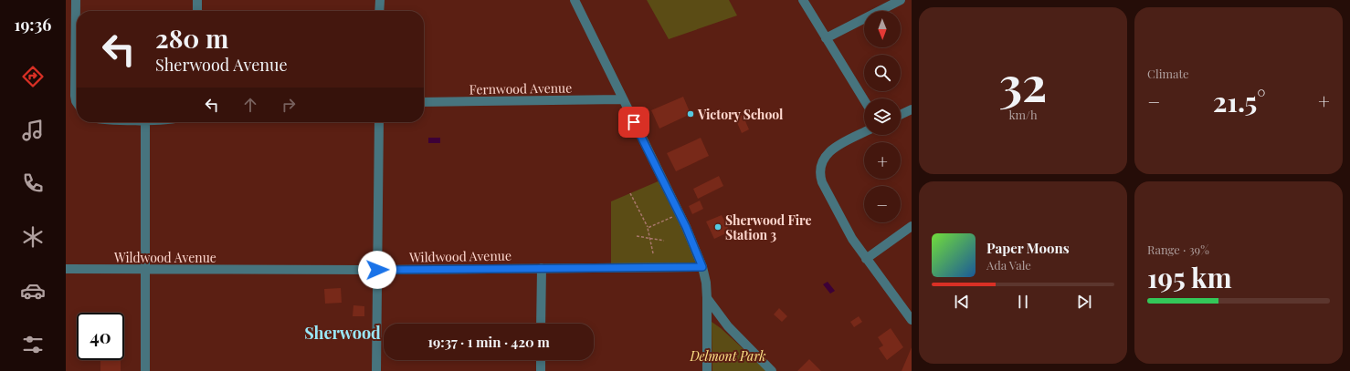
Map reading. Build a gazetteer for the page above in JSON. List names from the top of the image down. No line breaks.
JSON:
{"streets":{"street":["Fernwood Avenue","Wildwood Avenue"]},"districts":["Sherwood"],"parks":["Delmont Park"],"places":["Victory School","Sherwood Fire Station 3"],"north":"bottom","page":{"tabs":"19:36","tile":[["32","km/h"],"Climate",["Range · 39%","195 km"]],"map_buttons":["+","−"],"turn":["280 m","Sherwood Avenue"],"heat":["−","21.5°","+"],"song":["Paper Moons","Ada Vale"],"limit":"40","trip":"19:37 · 1 min · 420 m"}}
